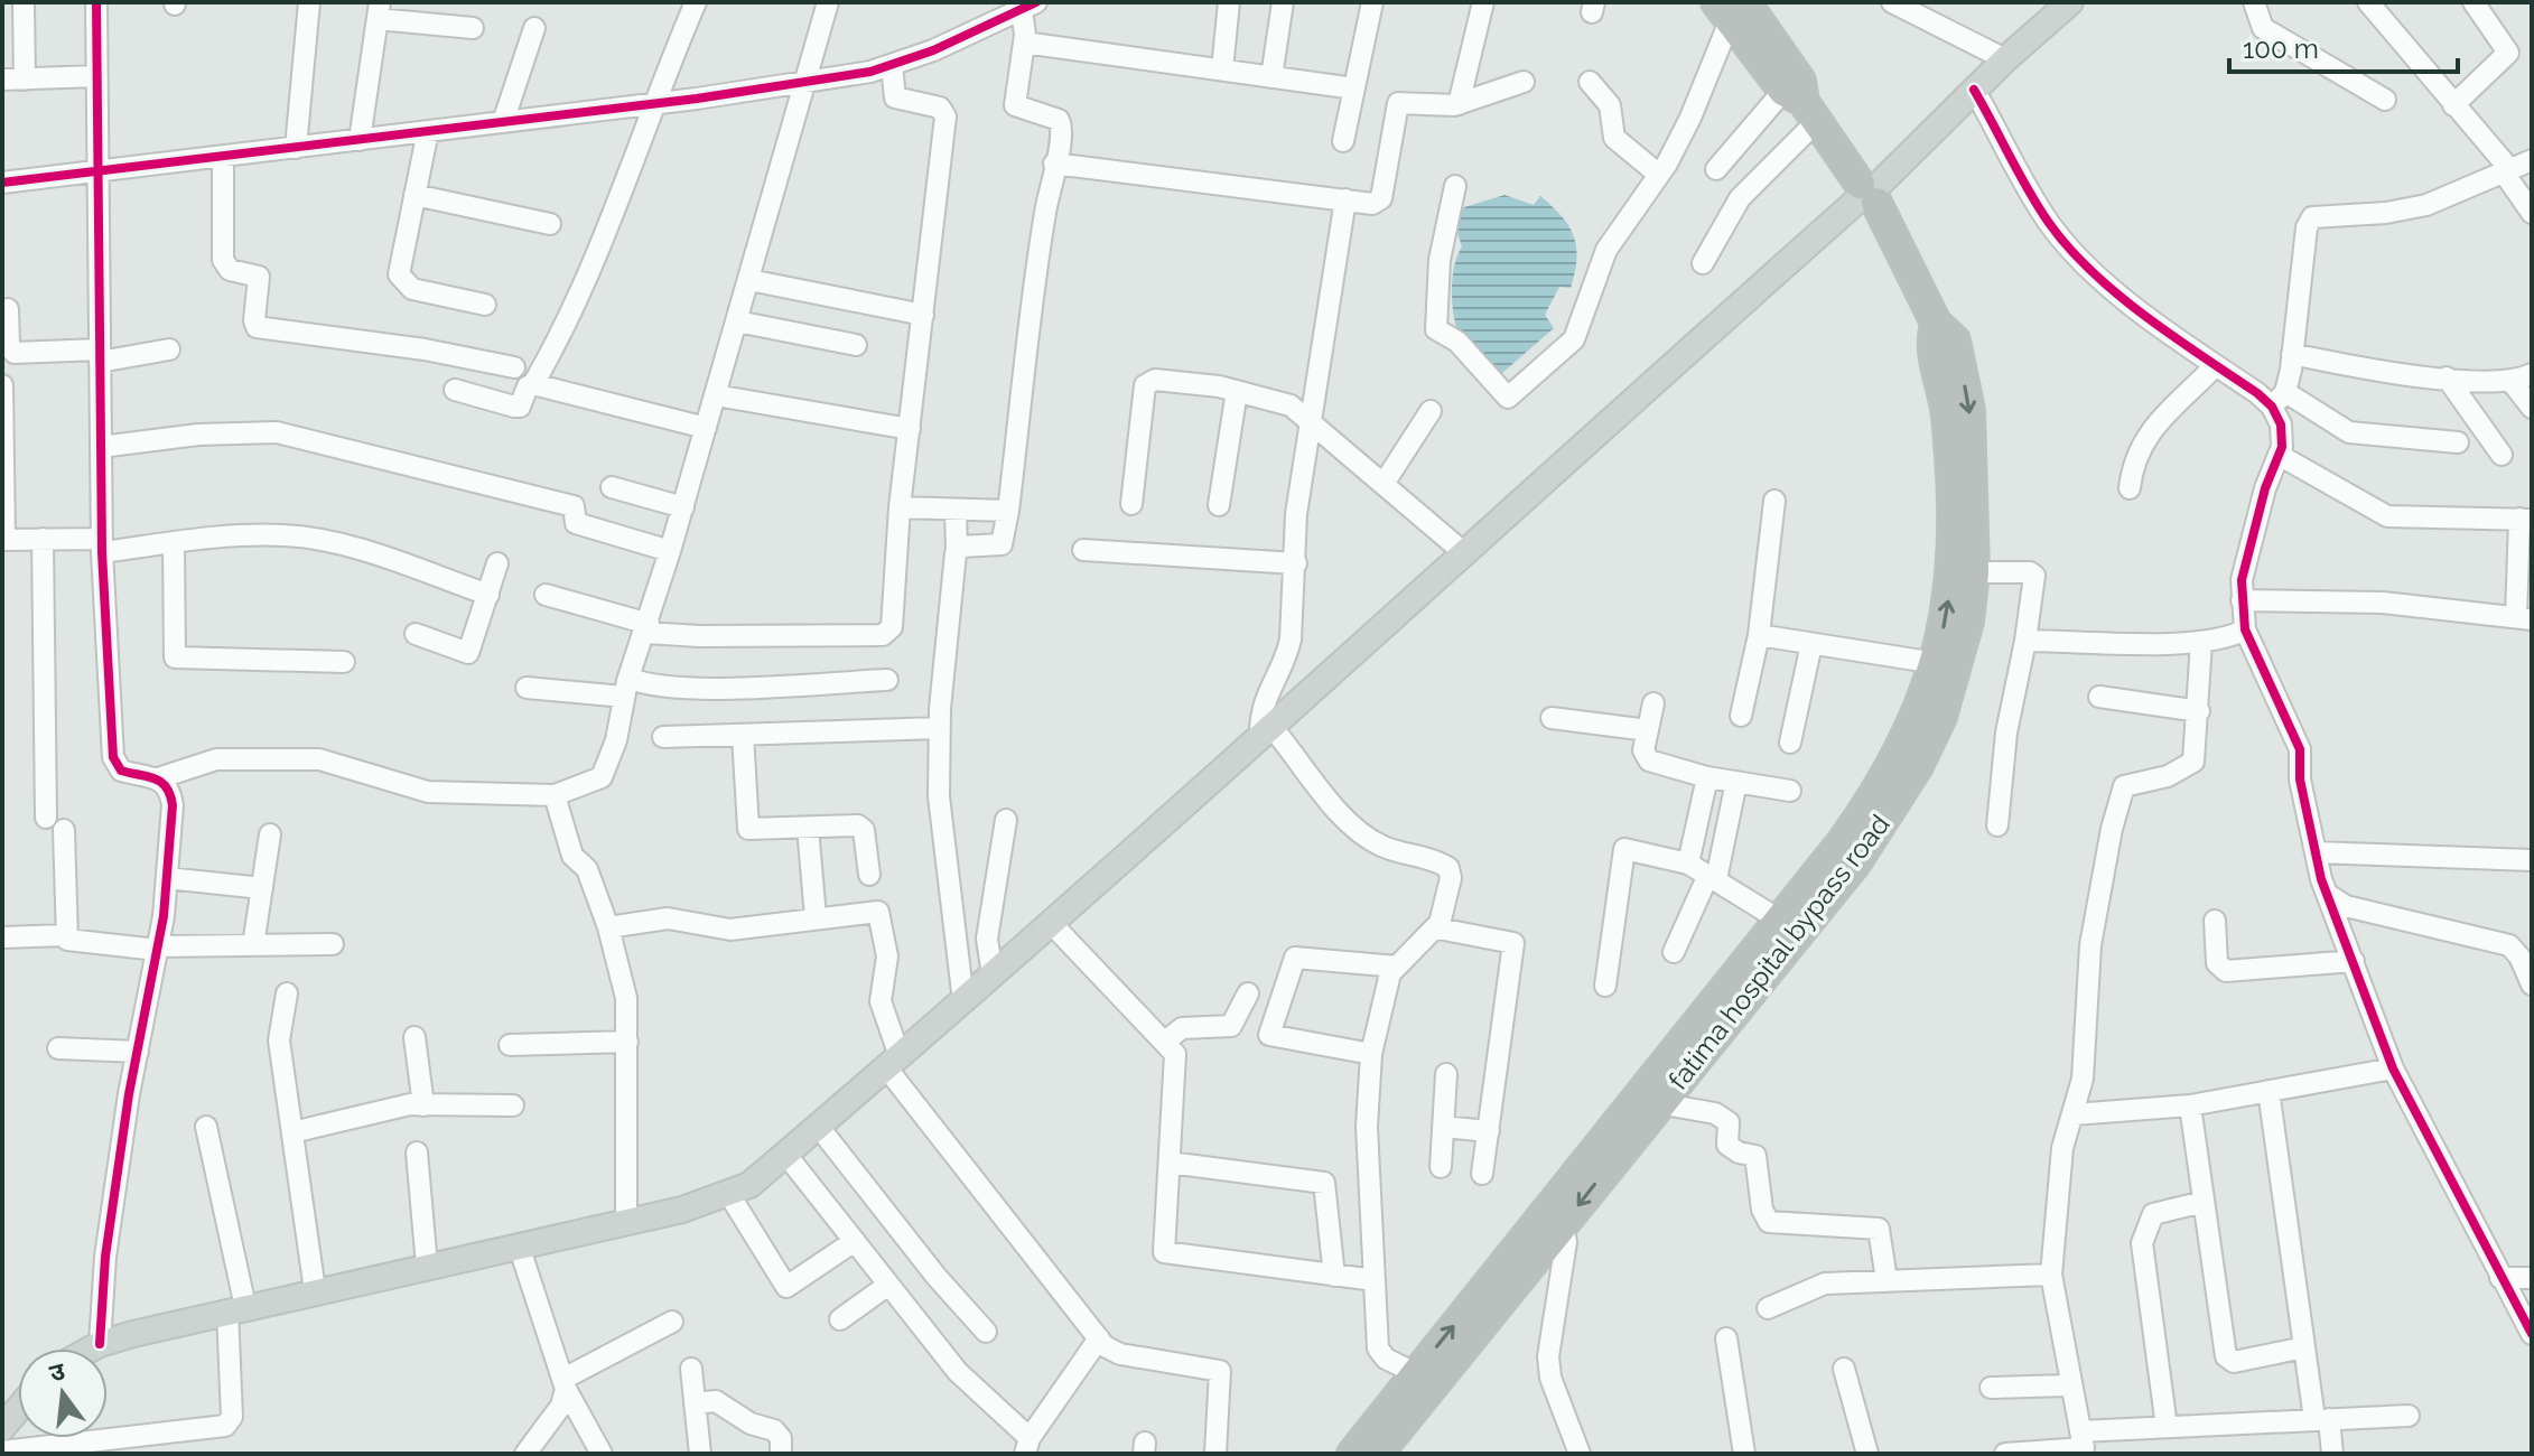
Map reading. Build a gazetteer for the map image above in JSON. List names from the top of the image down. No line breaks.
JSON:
{"streets":{"highway":["fatima hospital bypass road"]},"scale_bar":"100 m","north":"top"}
